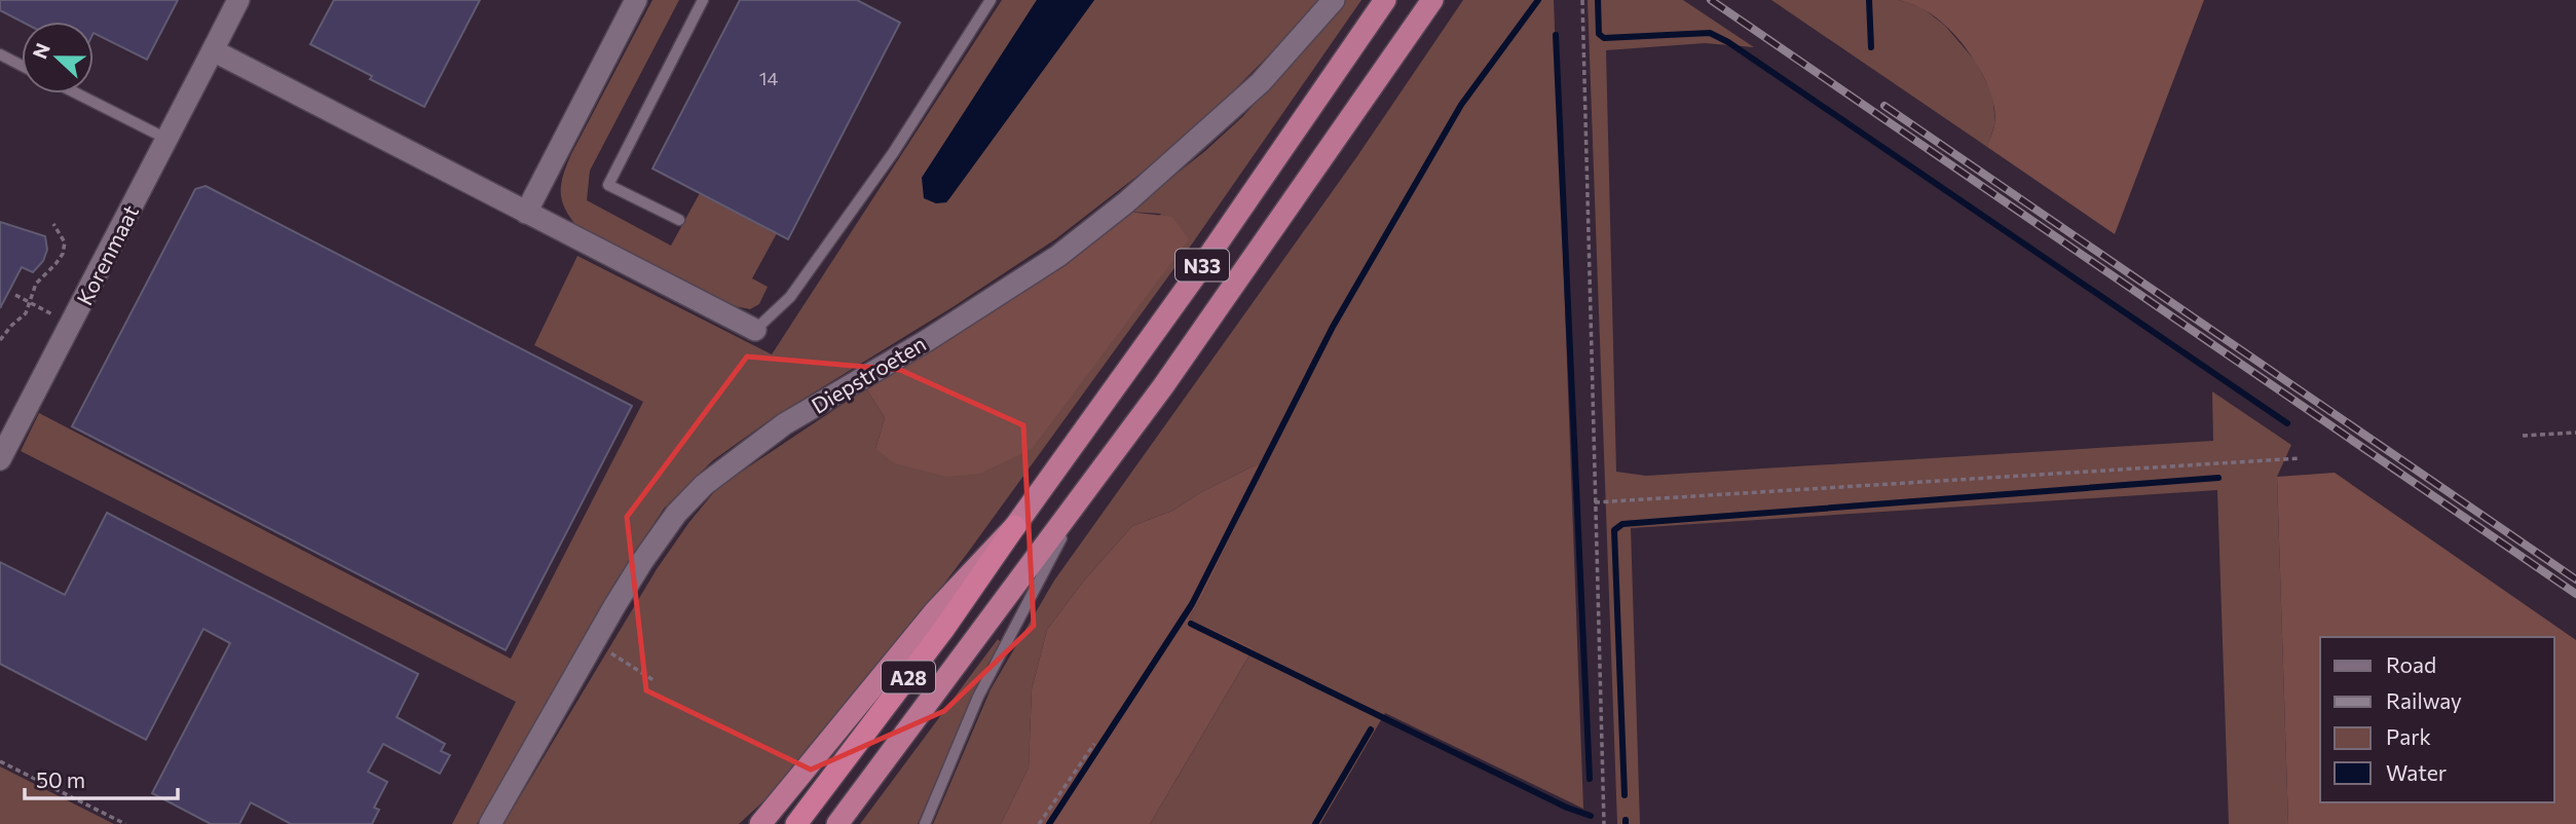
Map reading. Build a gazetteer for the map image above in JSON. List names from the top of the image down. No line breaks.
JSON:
{"streets":{"highway":["N33","A28"],"street":["Korenmaat","Diepstroeten"]},"crossings":[["N33","A28"]],"house_numbers":["14"],"legend":["Road","Railway","Park","Water"],"scale_bar":"50 m","north":"left"}
